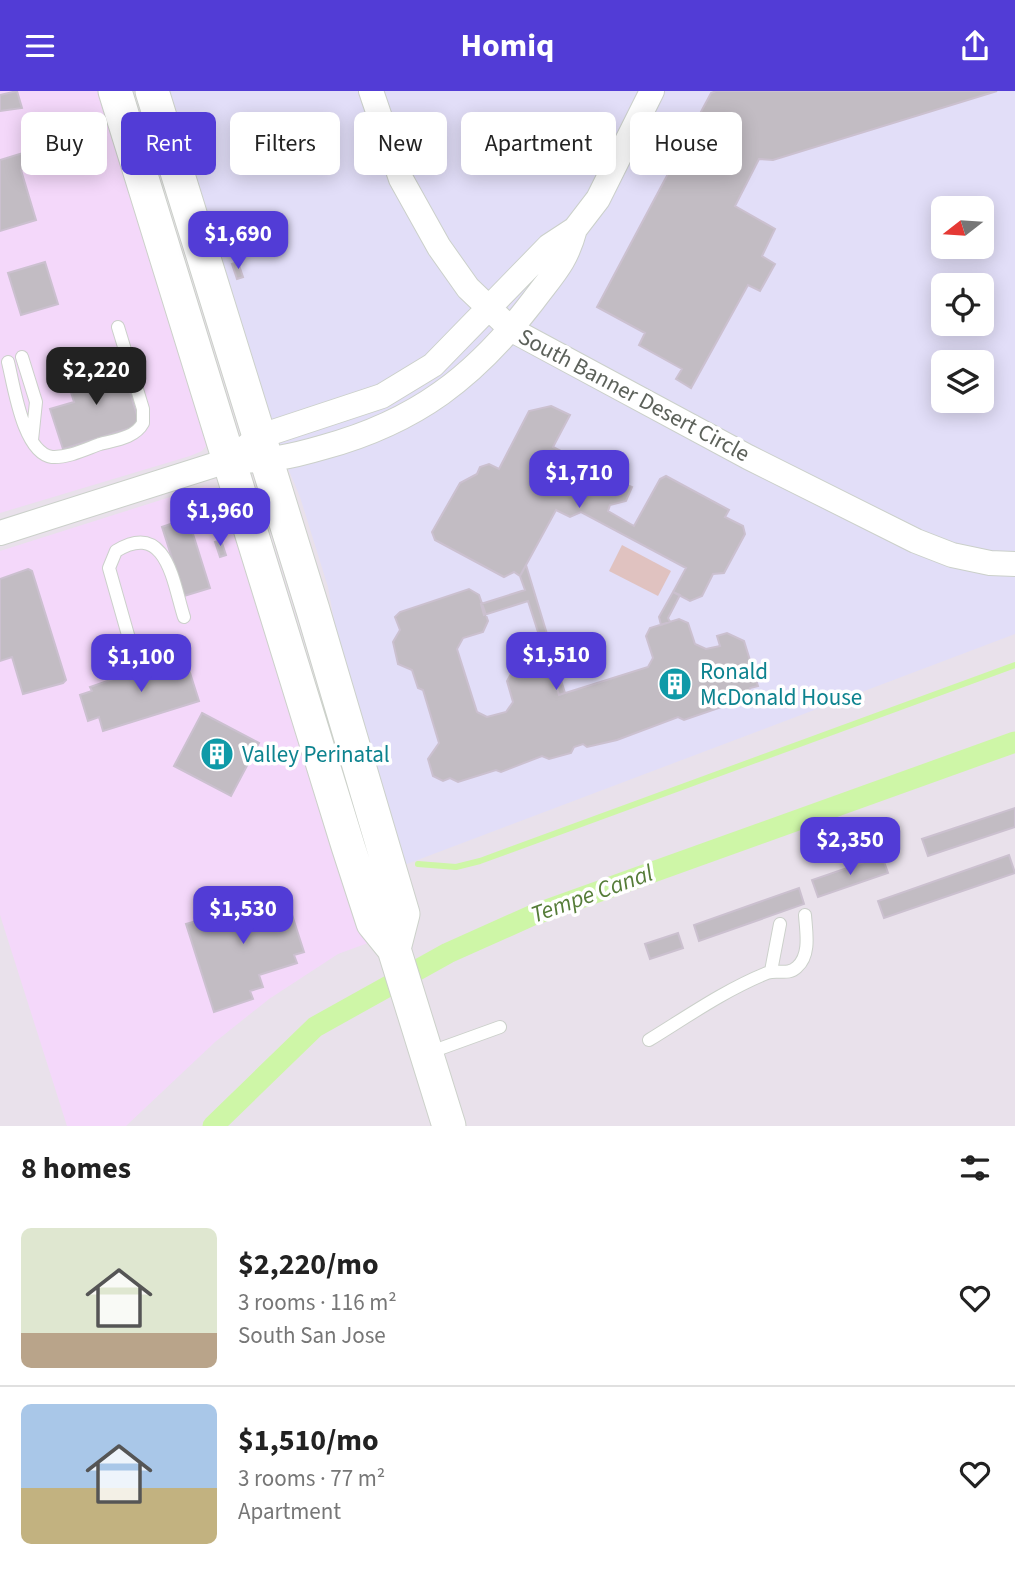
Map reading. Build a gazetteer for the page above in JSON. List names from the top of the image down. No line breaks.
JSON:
{"streets":{"street":["South Banner Desert Circle"]},"water":["Tempe Canal"],"places":{"building":["Ronald McDonald House","Valley Perinatal"]},"north":"left","page":{"header":"Homiq","chip":["Buy","Rent","Filters","New","Apartment","House"],"price":["$1,690","$2,220","$1,710","$1,960","$1,510","$1,100","$2,350","$1,530"],"heading":"8 homes","list":[{"name":"$2,220/mo","note":"3 rooms · 116 m² · South San Jose"},{"name":"$1,510/mo","note":"3 rooms · 77 m² · Apartment"}]}}
